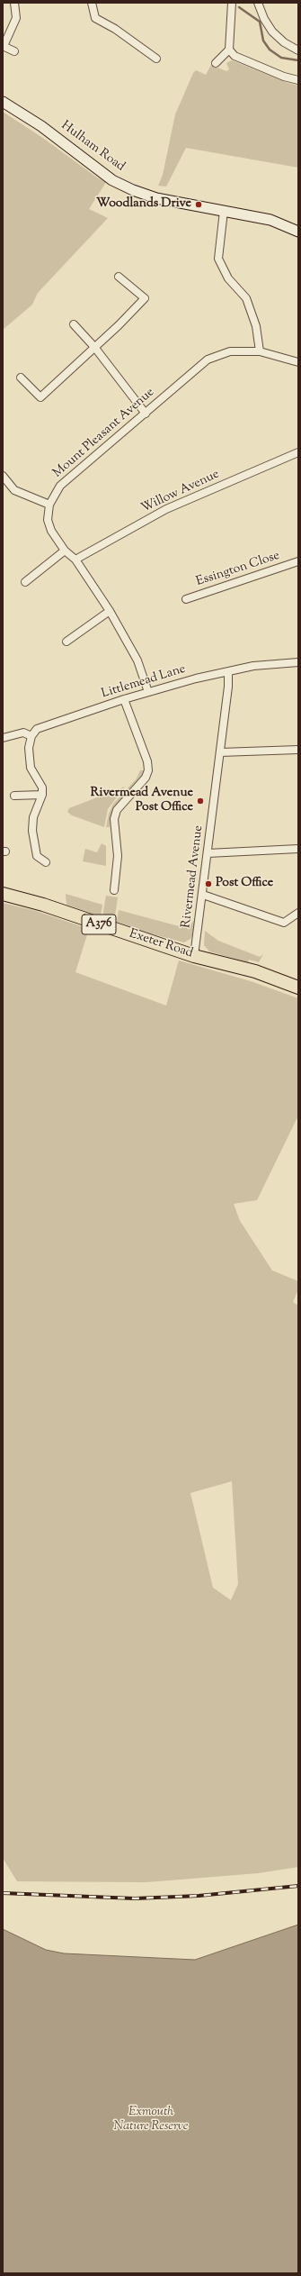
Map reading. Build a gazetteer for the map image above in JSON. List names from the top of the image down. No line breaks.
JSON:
{"streets":{"highway":["A376","Exeter Road"],"street":["Hulham Road","Mount Pleasant Avenue","Willow Avenue","Essington Close","Littlemead Lane","Rivermead Avenue"]},"crossings":[["Mount Pleasant Avenue","Willow Avenue"],["Mount Pleasant Avenue","Littlemead Lane"],["Littlemead Lane","Rivermead Avenue"],["Rivermead Avenue","Exeter Road"]],"parks":["Exmouth Nature Reserve"],"places":["Woodlands Drive","Rivermead Avenue Post Office","Post Office"]}
